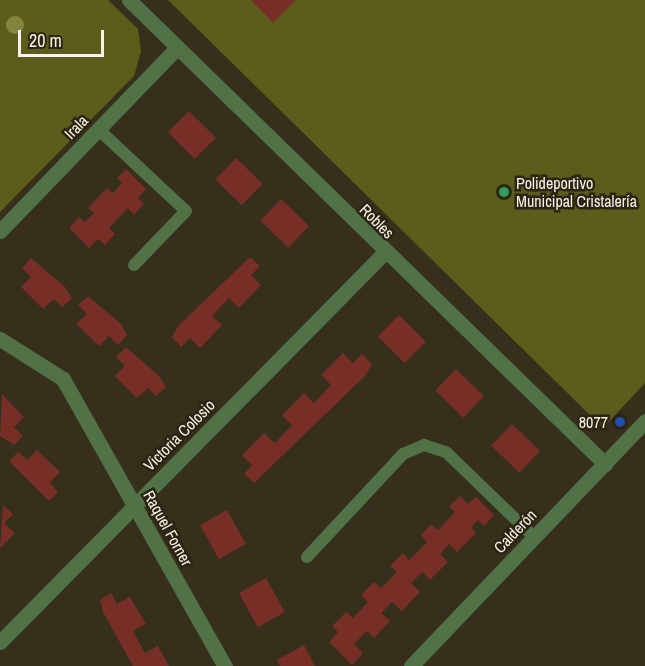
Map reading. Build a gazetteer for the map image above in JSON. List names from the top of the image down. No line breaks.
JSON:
{"streets":{"street":["Irala","Robles","Victoria Colosio","Raquel Forner","Calderón"]},"crossings":[["Irala","Robles"],["Robles","Victoria Colosio"],["Robles","Calderón"],["Victoria Colosio","Raquel Forner"]],"places":["Polideportivo Municipal Cristalería","8077"],"scale_bar":"20 m"}
